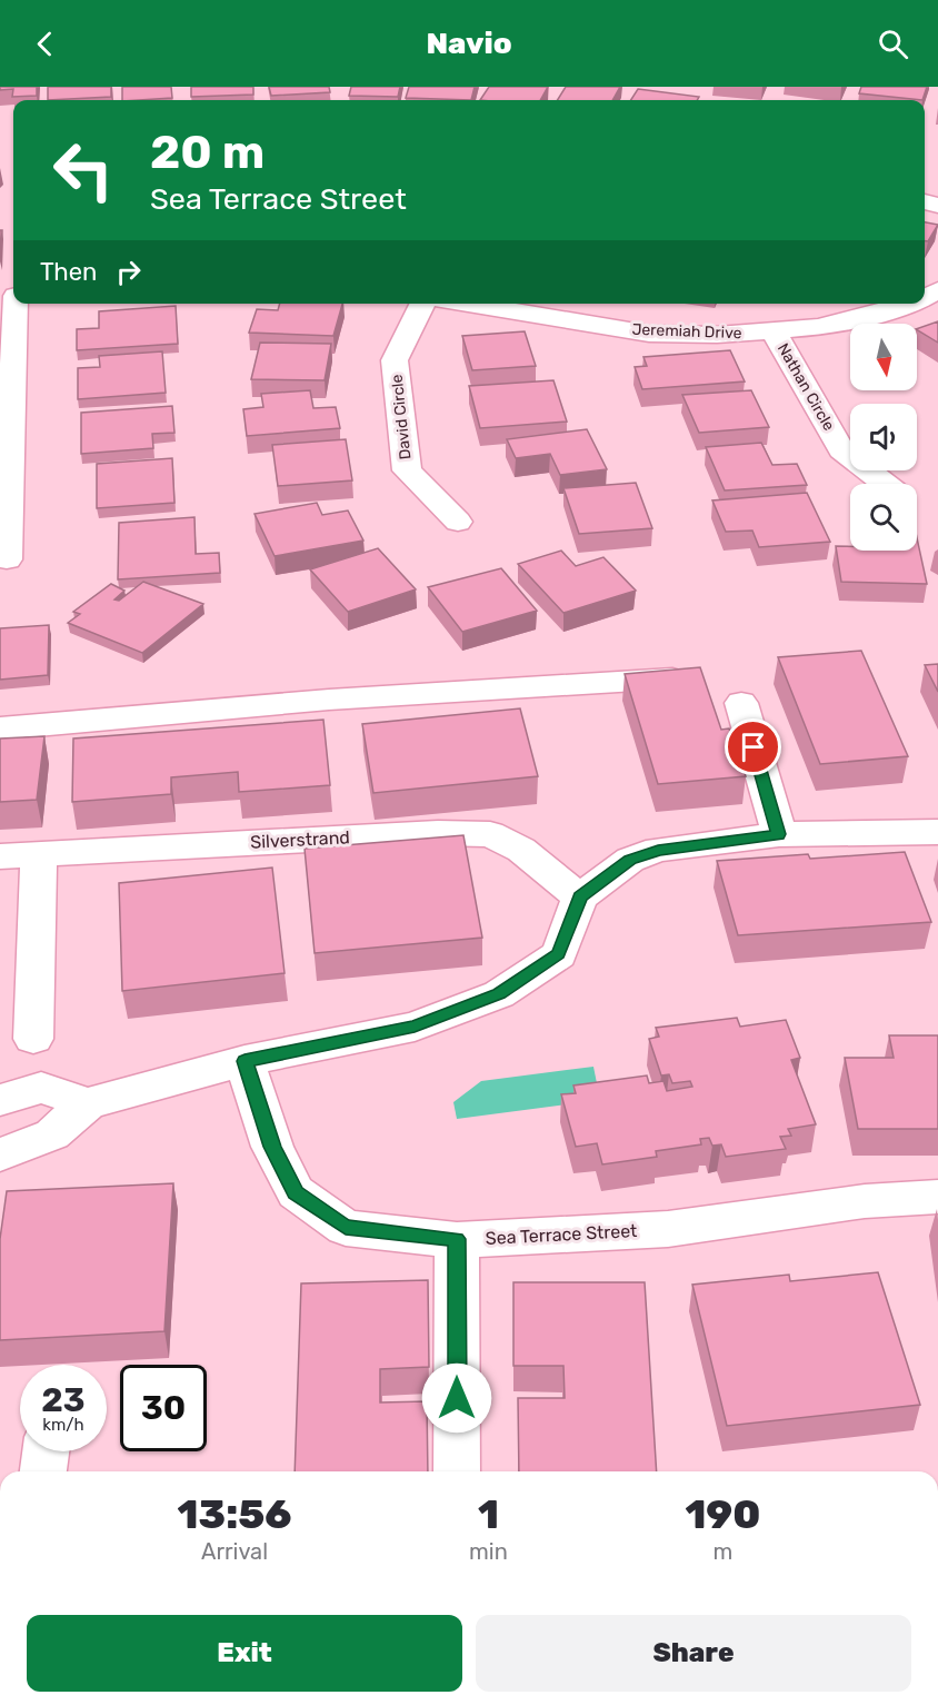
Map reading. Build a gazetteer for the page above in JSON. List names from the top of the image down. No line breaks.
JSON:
{"streets":{"street":["Jeremiah Drive","Nathan Circle","David Circle","Silverstrand","Sea Terrace Street"]},"crossings":[["Jeremiah Drive","Nathan Circle"]],"north":"bottom","page":{"header":"Navio","turn":["20 m","Sea Terrace Street"],"then":"Then","speed":"23 km/h","limit":"30","eta":["13:56","Arrival","1","min","190","m"],"buttons":["Exit","Share"]}}
